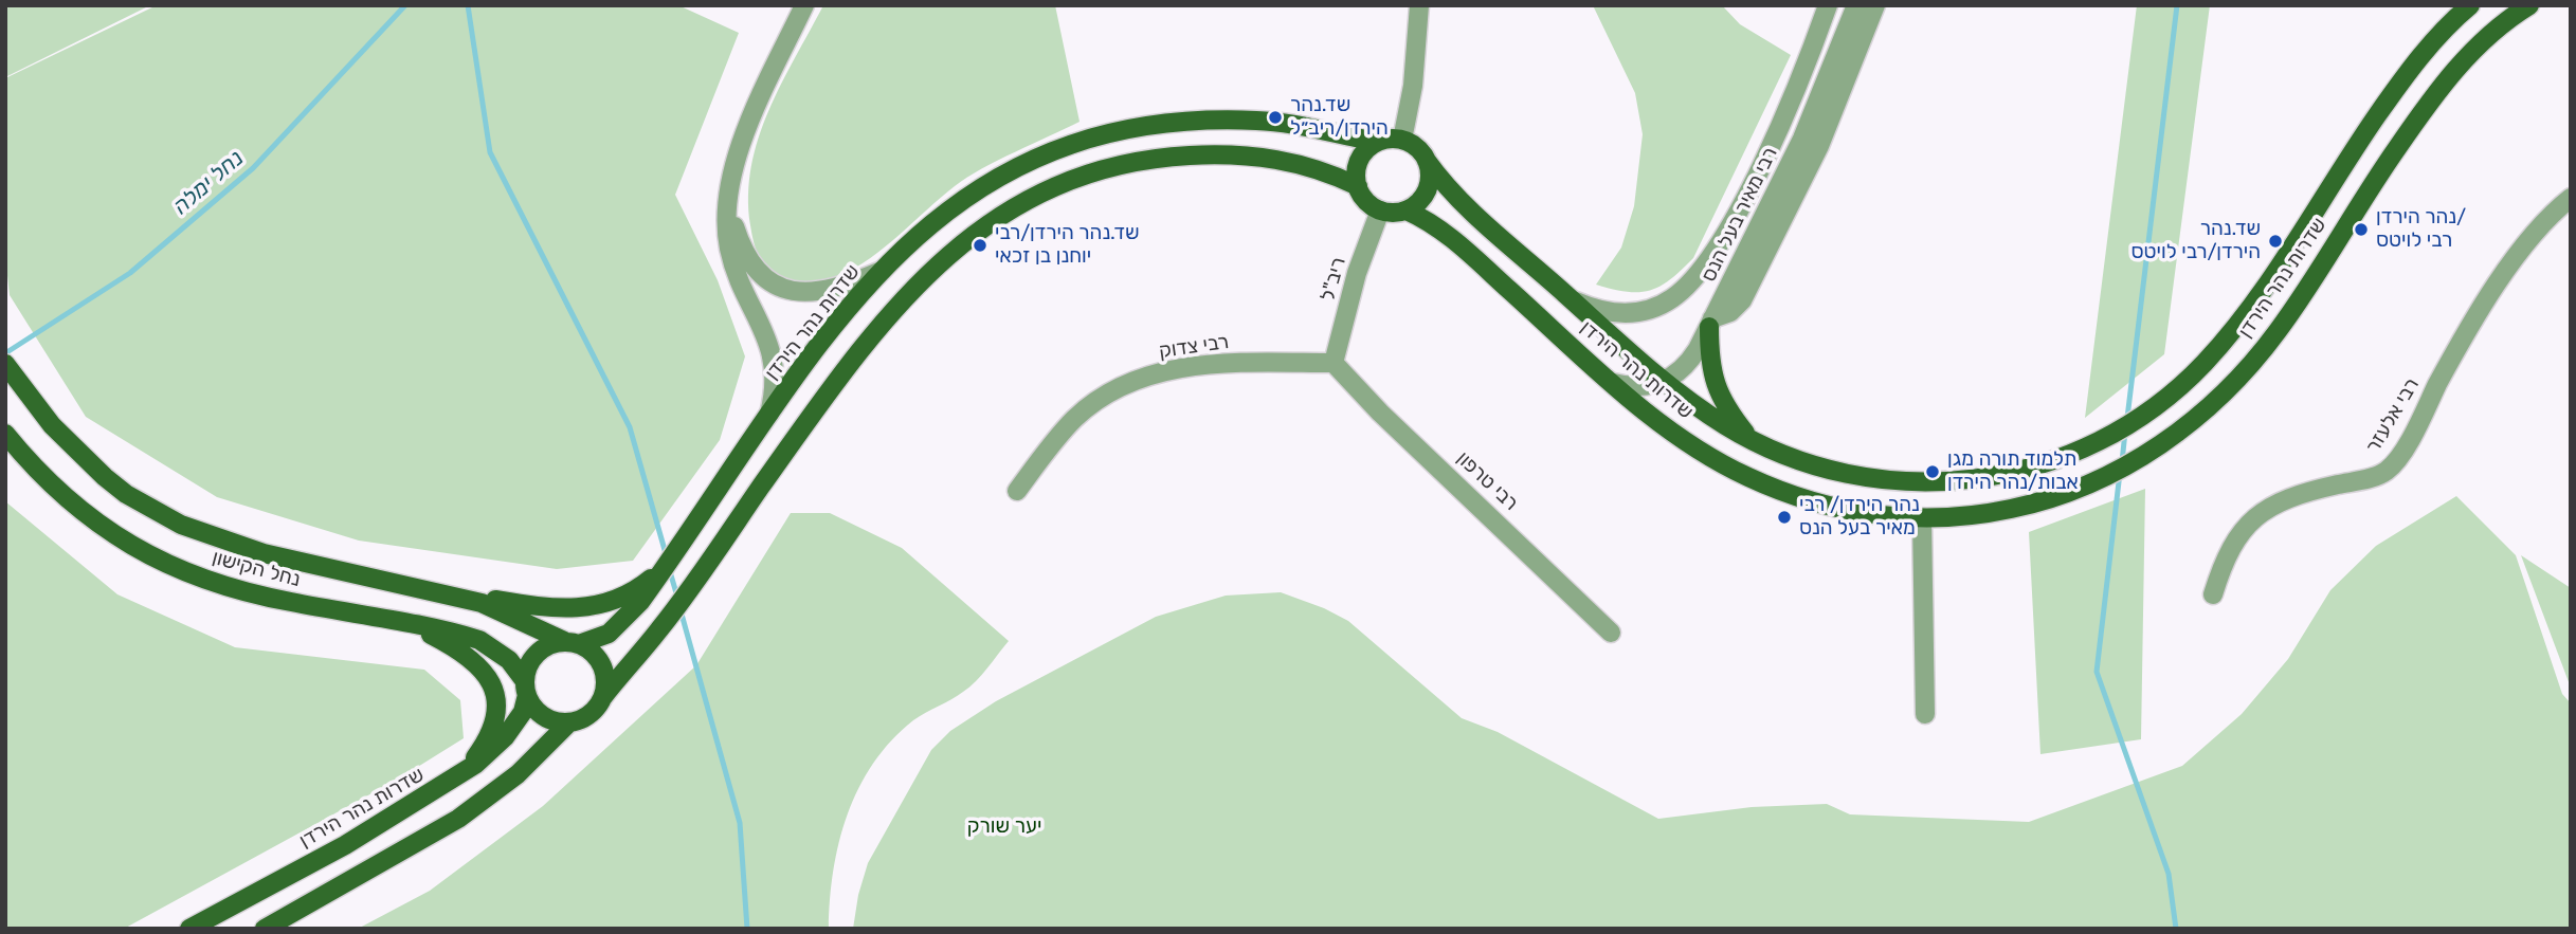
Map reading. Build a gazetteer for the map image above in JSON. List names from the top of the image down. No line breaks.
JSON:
{"streets":{"main road":["שדרות נהר הירדן","נחל הקישון"],"street":["רבי מאיר בעל הנס","ריב\"ל","רבי צדוק","רבי אלעזר","רבי טרפון"]},"crossings":[["רבי מאיר בעל הנס","שדרות נהר הירדן"],["שדרות נהר הירדן","ריב\"ל"],["שדרות נהר הירדן","נחל הקישון"],["ריב\"ל","רבי צדוק"],["ריב\"ל","רבי טרפון"],["רבי צדוק","רבי טרפון"]],"water":["נחל ימלה"],"parks":["יער שורק"],"places":["שד.נהר הירדן/ריב״ל","נהר הירדן/ רבי לויטס","שד.נהר הירדן/רבי לויטס","שד.נהר הירדן/רבי יוחנן בן זכאי","תלמוד תורה מגן אבות/נהר הירדן","נהר הירדן/ רבי מאיר בעל הנס"]}
